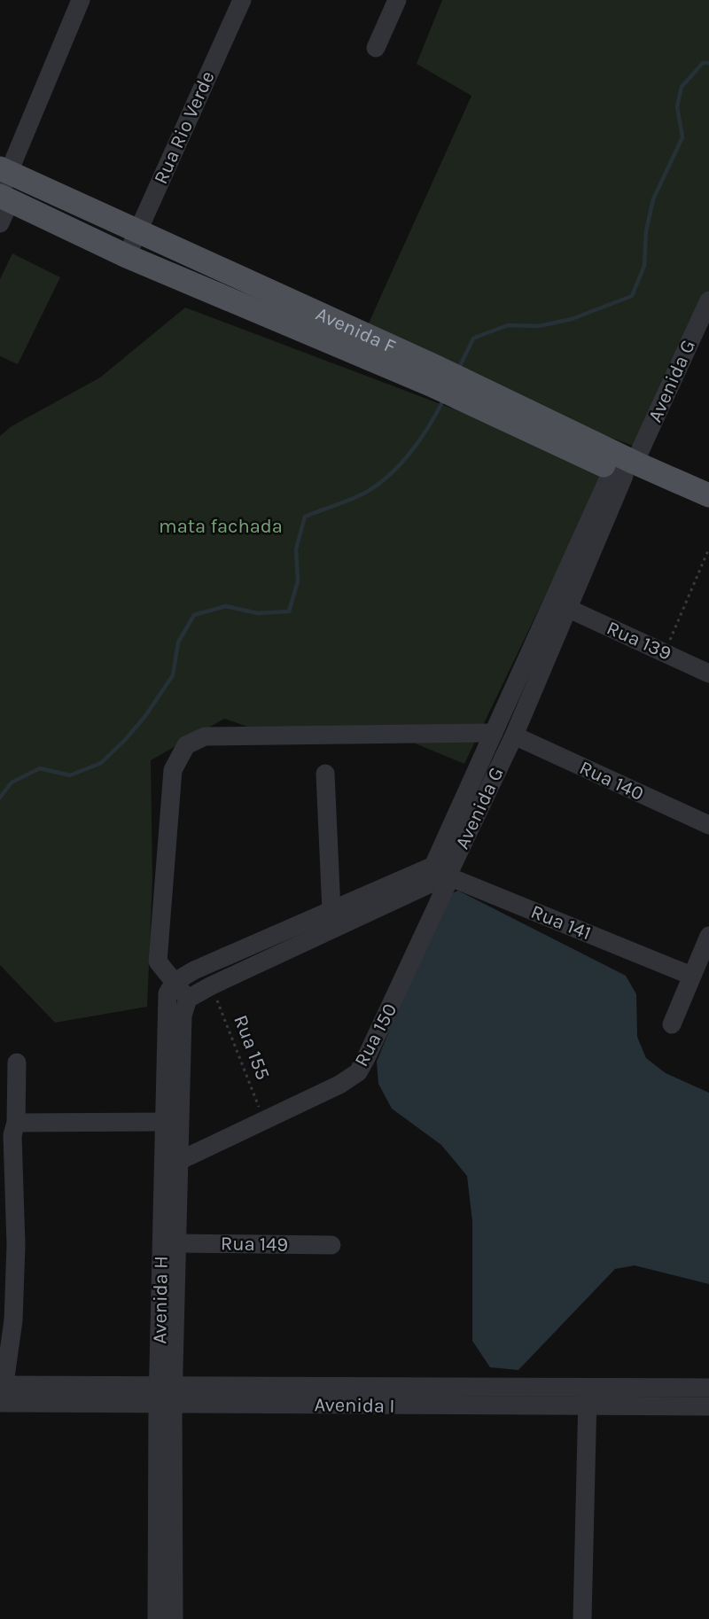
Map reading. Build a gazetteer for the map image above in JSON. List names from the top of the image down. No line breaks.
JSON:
{"streets":{"main road":["Avenida F"],"street":["Rua Rio Verde","Avenida G","Rua 139","Rua 140","Rua 141","Rua 150","Rua 149","Avenida H","Avenida I"],"path":["Rua 155"]},"crossings":[["Rua Rio Verde","Avenida F"],["Avenida F","Avenida G"],["Avenida G","Rua 139"],["Avenida G","Rua 140"],["Avenida G","Rua 141"],["Avenida G","Rua 150"],["Avenida G","Avenida H"],["Rua 141","Rua 150"],["Rua 150","Rua 155"],["Rua 150","Avenida H"],["Rua 149","Avenida H"],["Avenida H","Avenida I"]],"parks":["mata fachada"]}
